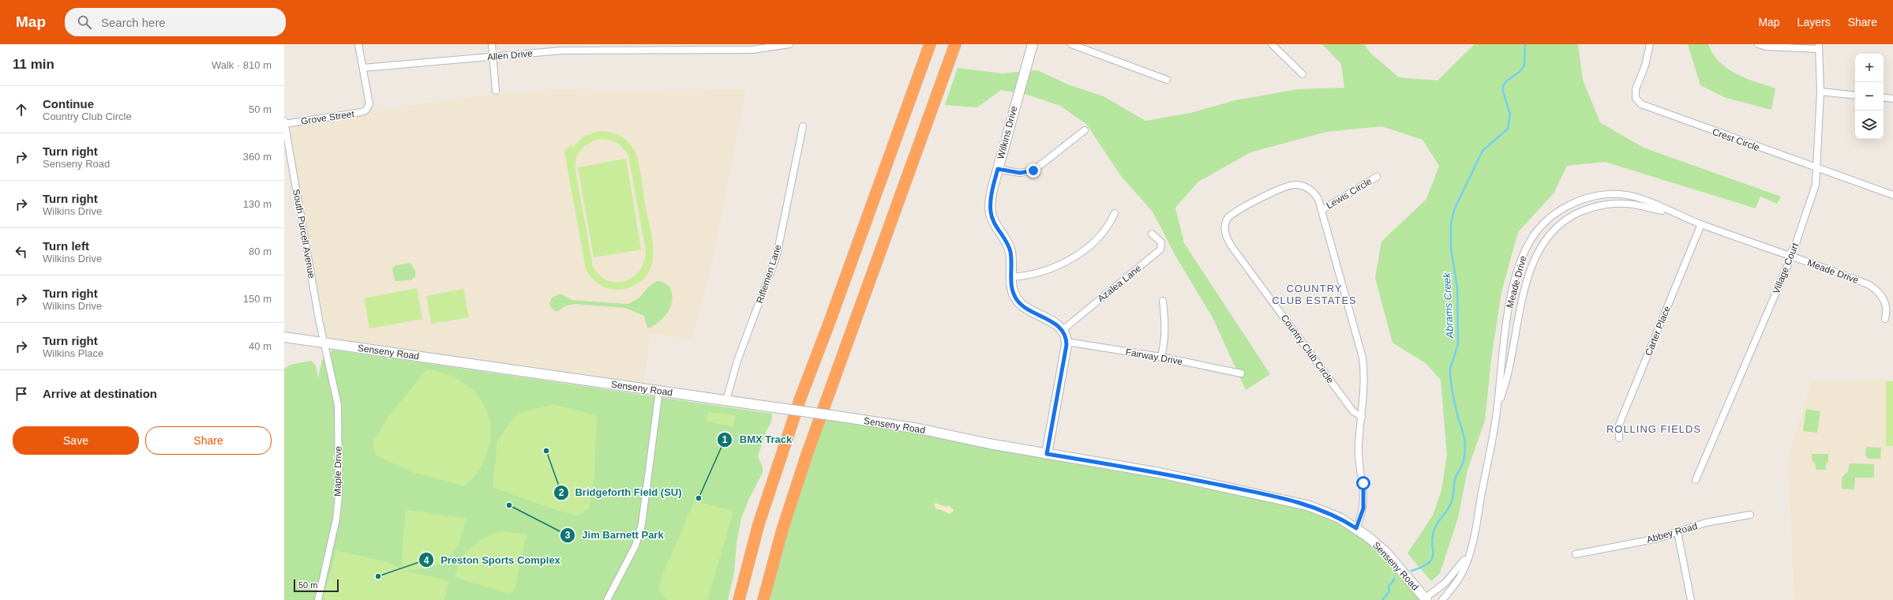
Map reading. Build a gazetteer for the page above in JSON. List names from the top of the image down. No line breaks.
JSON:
{"streets":{"main road":["Wilkins Drive","Senseny Road"],"street":["Allen Drive","Grove Street","Crest Circle","Lewis Circle","South Purcell Avenue","Village Court","Meade Drive","Riflemen Lane","Azalea Lane","Carter Place","Country Club Circle","Fairway Drive","Maple Drive","Abbey Road"]},"crossings":[["Allen Drive","Grove Street"],["Grove Street","South Purcell Avenue"],["Wilkins Drive","Azalea Lane"],["Crest Circle","Village Court"],["Lewis Circle","Country Club Circle"],["South Purcell Avenue","Senseny Road"],["South Purcell Avenue","Maple Drive"],["Village Court","Meade Drive"],["Meade Drive","Carter Place"],["Meade Drive","Senseny Road"],["Riflemen Lane","Senseny Road"],["Country Club Circle","Senseny Road"],["Senseny Road","Maple Drive"]],"districts":["COUNTRY CLUB ESTATES","ROLLING FIELDS"],"water":["Abrams Creek"],"places":["Bridgeforth Field (SU)","BMX Track","Jim Barnett Park","Preston Sports Complex"],"scale_bar":"50 m","page":{"header":"Map","search":"Search here","nav":["Map","Layers","Share"],"heading":["11 min","Walk · 810 m"],"map_buttons":["+","−"],"list":[["Continue","Country Club Circle","50 m"],["Turn right","Senseny Road","360 m"],["Turn right","Wilkins Drive","130 m"],["Turn left","Wilkins Drive","80 m"],["Turn right","Wilkins Drive","150 m"],["Turn right","Wilkins Place","40 m"],"Arrive at destination"],"buttons":["Save","Share"],"scale":"50 m"}}
